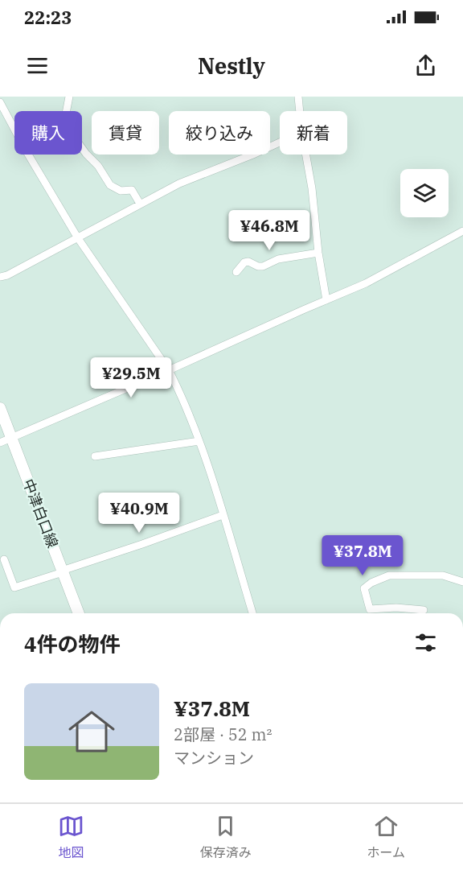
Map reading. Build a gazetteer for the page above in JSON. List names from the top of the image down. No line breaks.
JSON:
{"streets":{"main road":["中津白口線"]},"page":{"status":"22:23","header":"Nestly","chip":["購入","賃貸","絞り込み","新着"],"price":["¥46.8M","¥29.5M","¥40.9M","¥37.8M"],"heading":"4件の物件","list":[{"name":"¥37.8M","note":"2部屋 · 52 m² · マンション"}],"tabs":["地図","保存済み","ホーム"]}}
